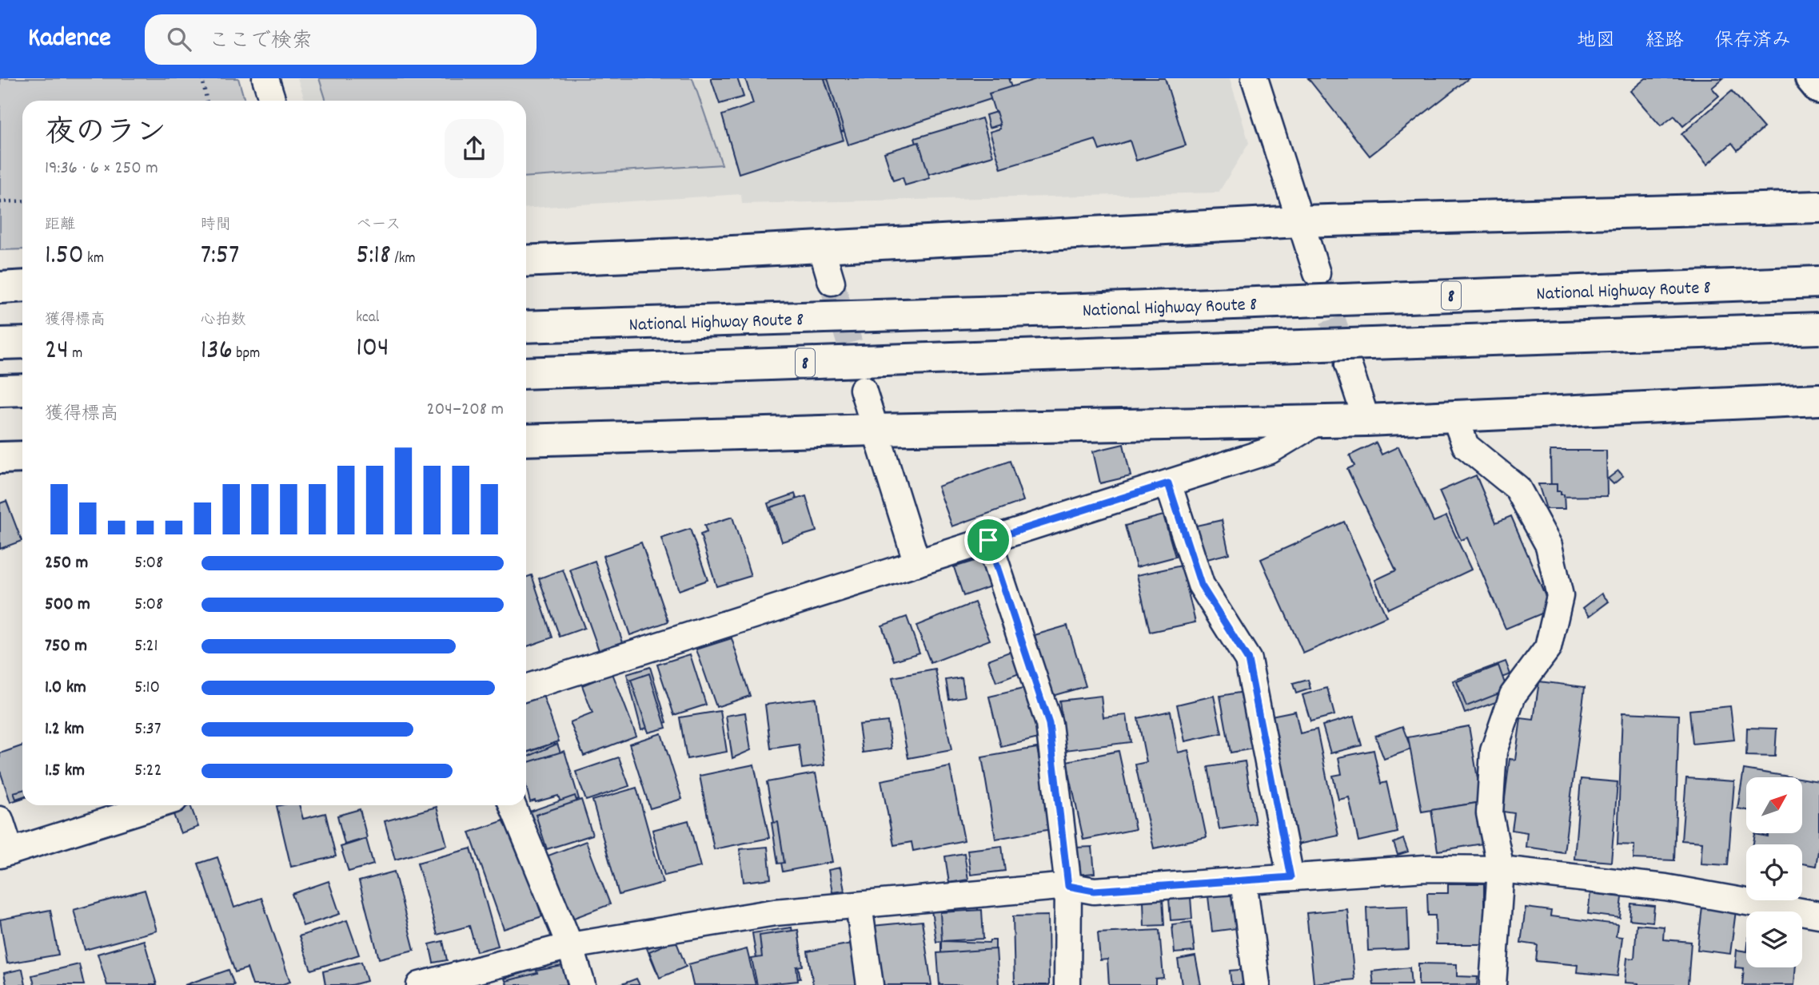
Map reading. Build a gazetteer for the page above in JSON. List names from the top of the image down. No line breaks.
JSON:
{"streets":{"main road":["National Highway Route 8","8"]},"north":"top right","page":{"header":"Kadence","search":"ここで検索","nav":["地図","経路","保存済み"],"heading":["夜のラン","19:36 · 6 × 250 m"],"stats":[["距離","1.50 km"],["時間","7:57"],["ペース","5:18 /km"],["獲得標高","24 m"],["心拍数","136 bpm"],["kcal","104"]],"chart":["獲得標高","204–208 m"],"list":[{"name":"250 m","note":"5:08"},{"name":"500 m","note":"5:08"},{"name":"750 m","note":"5:21"},{"name":"1.0 km","note":"5:10"},{"name":"1.2 km","note":"5:37"},{"name":"1.5 km","note":"5:22"}]}}
